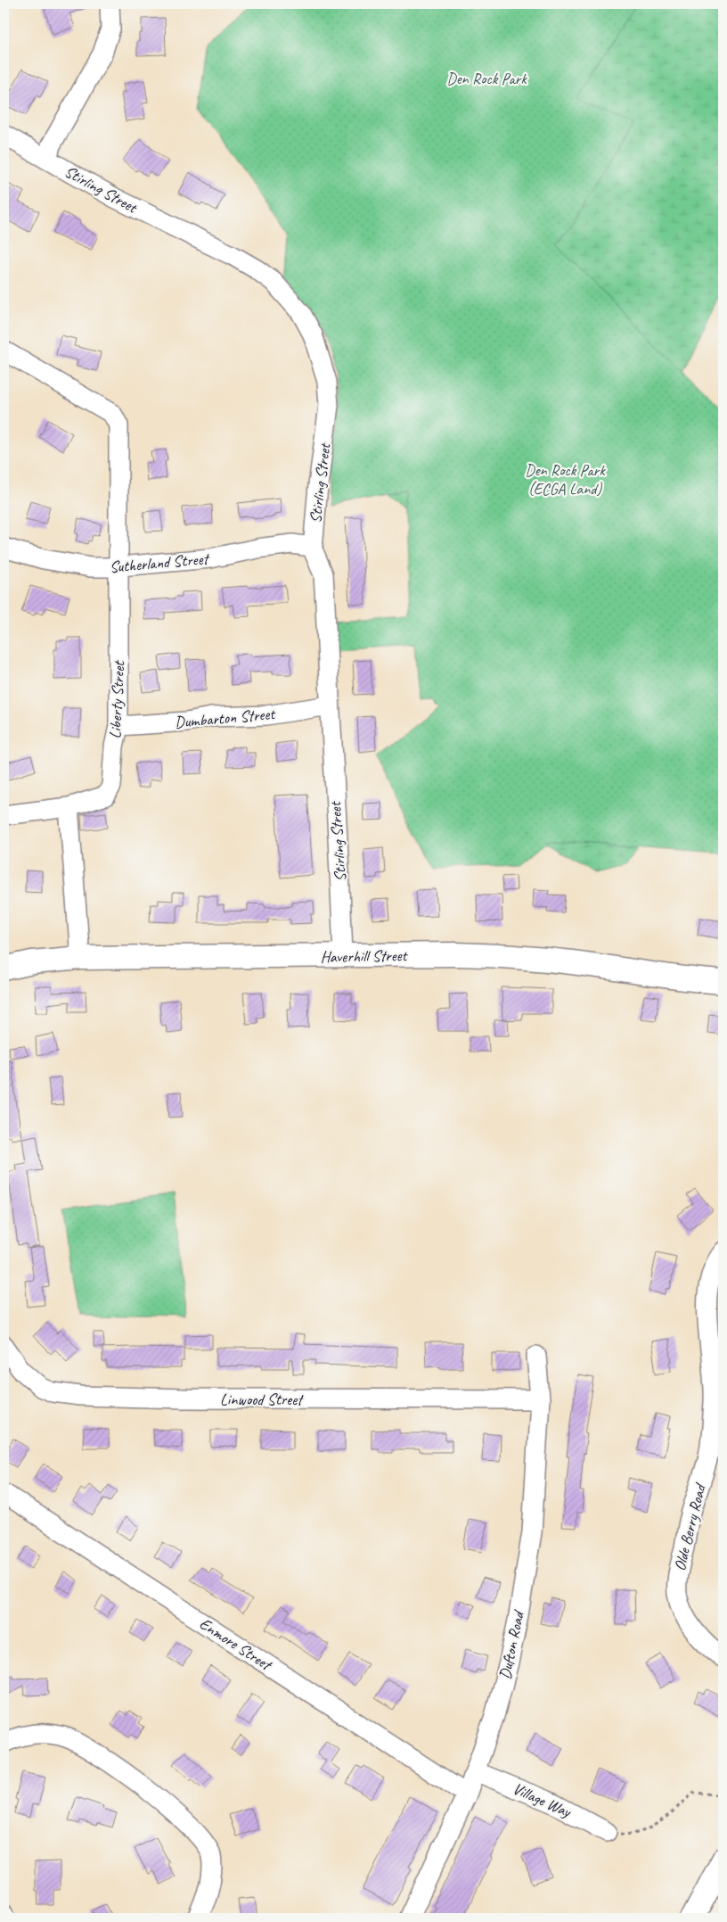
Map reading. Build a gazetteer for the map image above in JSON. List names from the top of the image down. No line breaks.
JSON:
{"streets":{"main road":["Haverhill Street"],"street":["Stirling Street","Sutherland Street","Liberty Street","Dumbarton Street","Linwood Street","Olde Berry Road","Enmore Street","Dufton Road","Village Way"]},"crossings":[["Stirling Street","Sutherland Street"],["Stirling Street","Dumbarton Street"],["Stirling Street","Haverhill Street"],["Sutherland Street","Liberty Street"],["Liberty Street","Dumbarton Street"],["Linwood Street","Dufton Road"],["Enmore Street","Dufton Road"],["Dufton Road","Village Way"]],"parks":["Den Rock Park","Den Rock Park (ECGA Land)"]}
